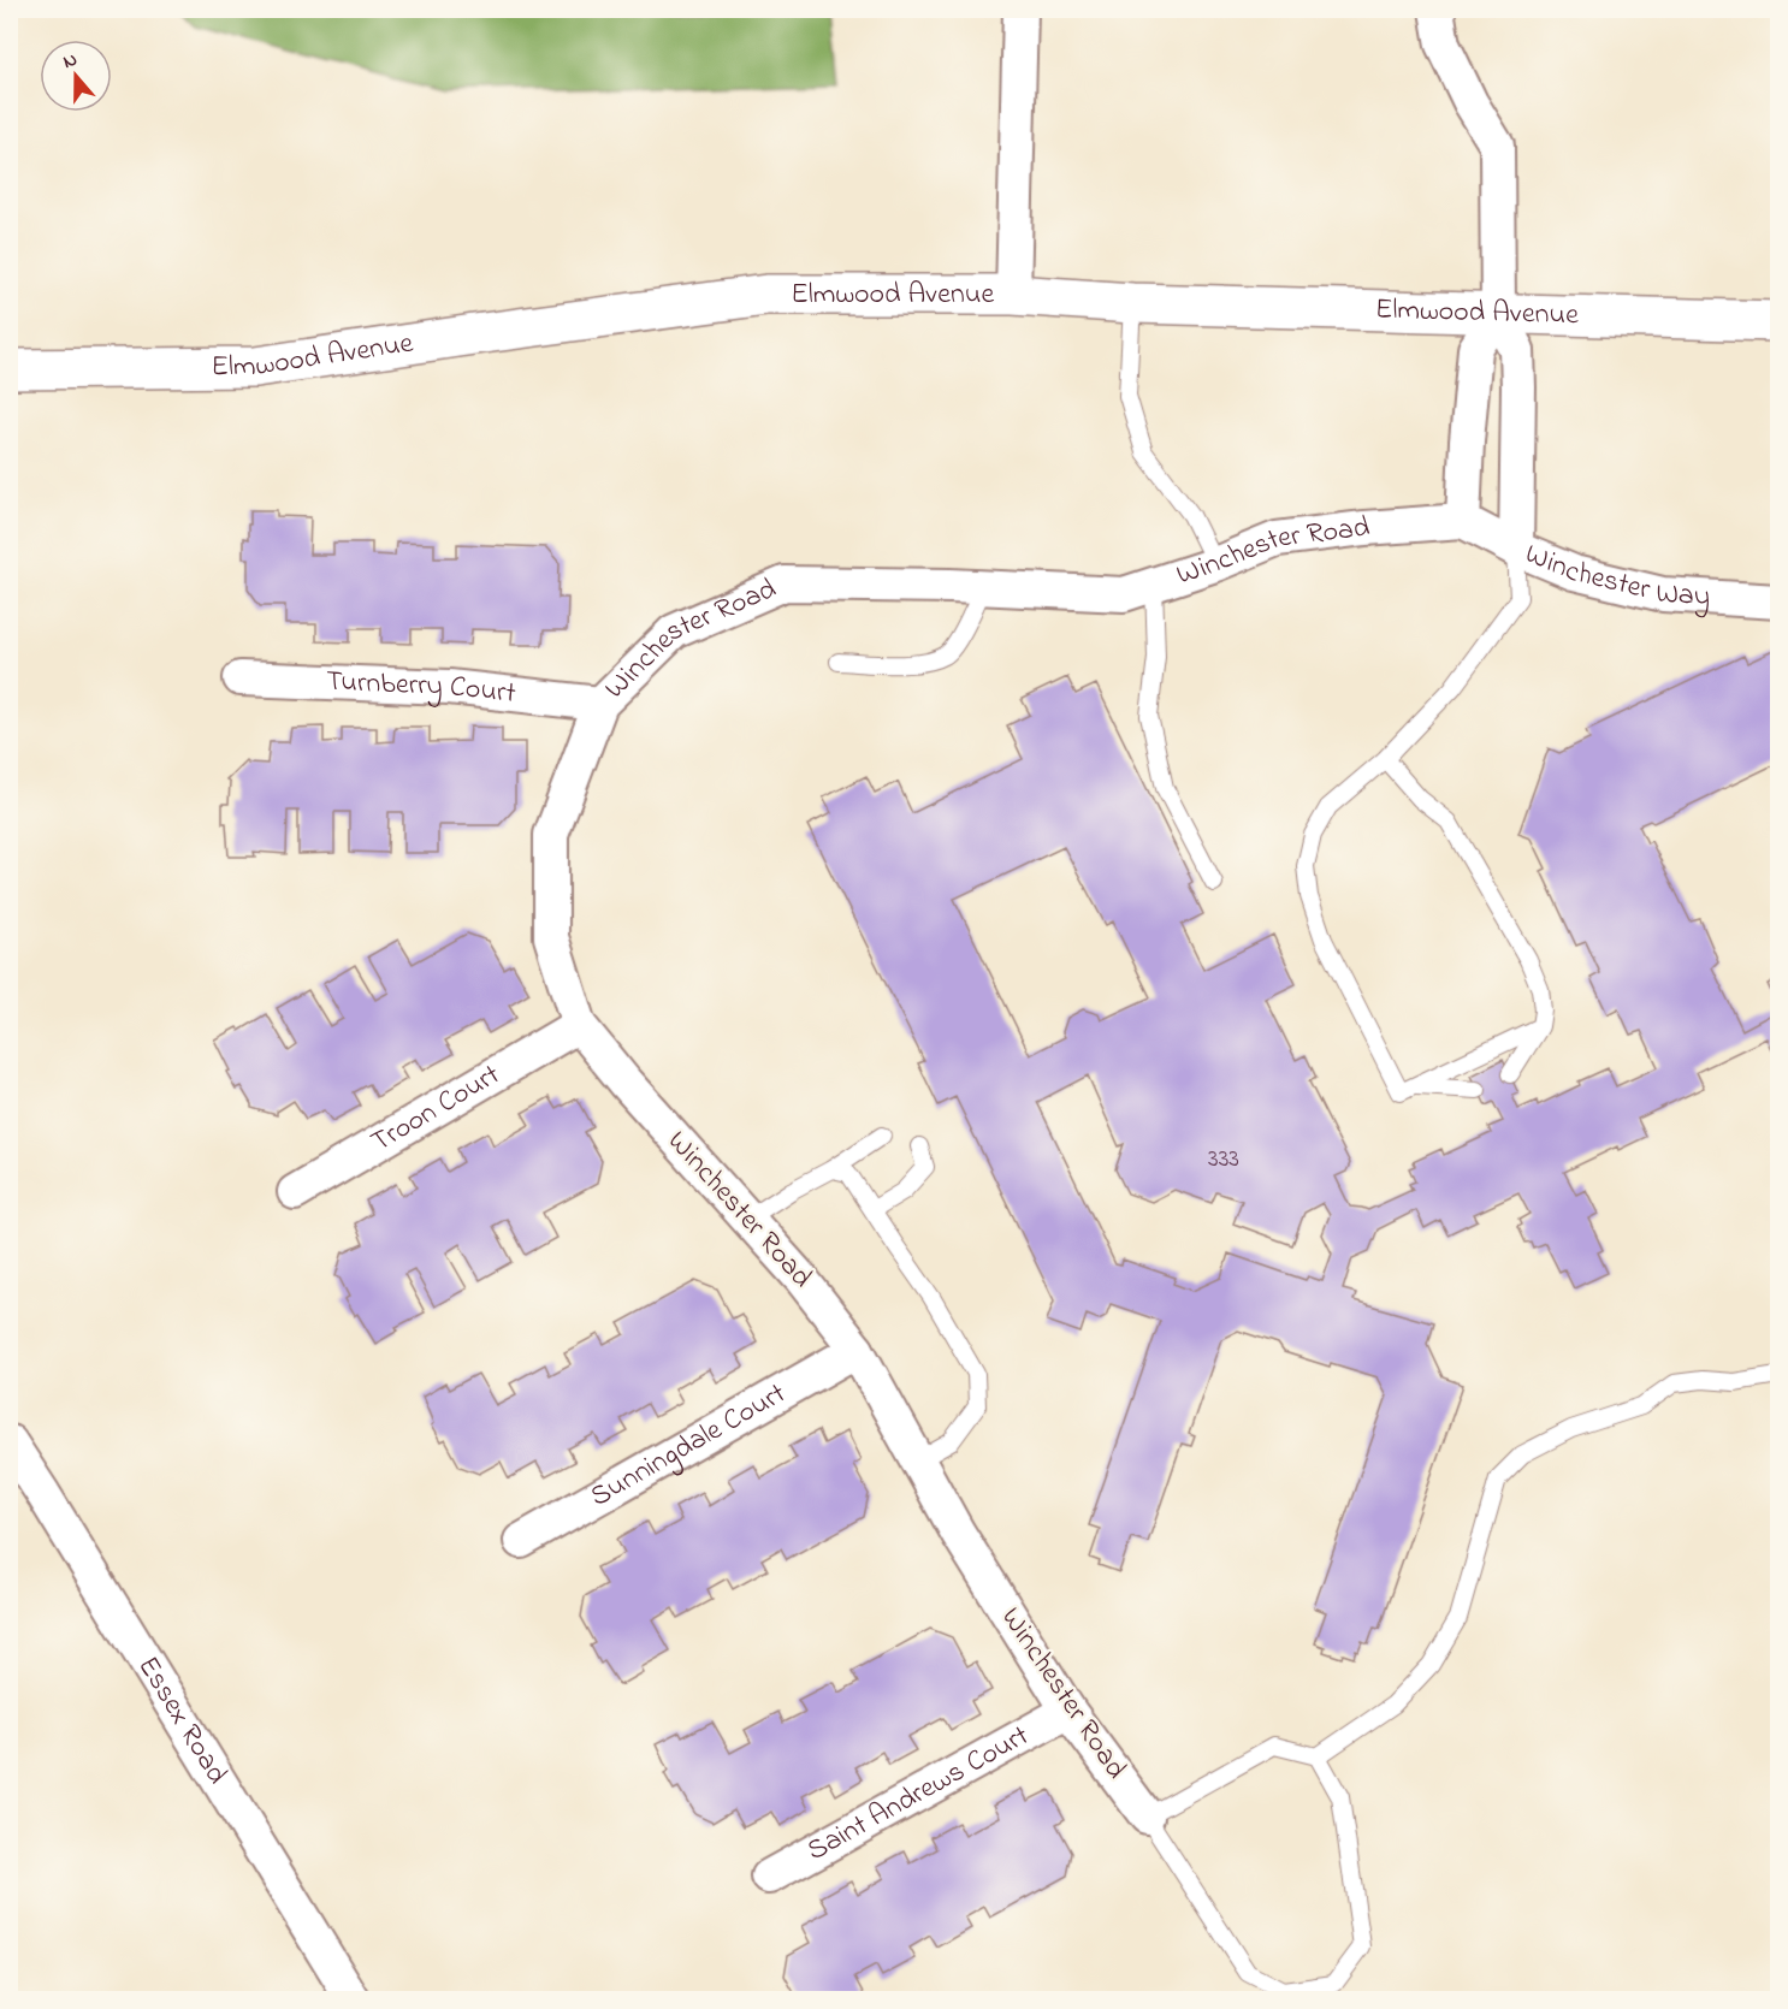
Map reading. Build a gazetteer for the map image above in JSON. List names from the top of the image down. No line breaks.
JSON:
{"streets":{"street":["Elmwood Avenue","Winchester Road","Winchester Way","Turnberry Court","Troon Court","Sunningdale Court","Essex Road","Saint Andrews Court"]},"crossings":[["Winchester Road","Winchester Way"],["Winchester Road","Turnberry Court"],["Winchester Road","Troon Court"],["Winchester Road","Sunningdale Court"],["Winchester Road","Saint Andrews Court"]],"house_numbers":["333"],"north":"top"}
